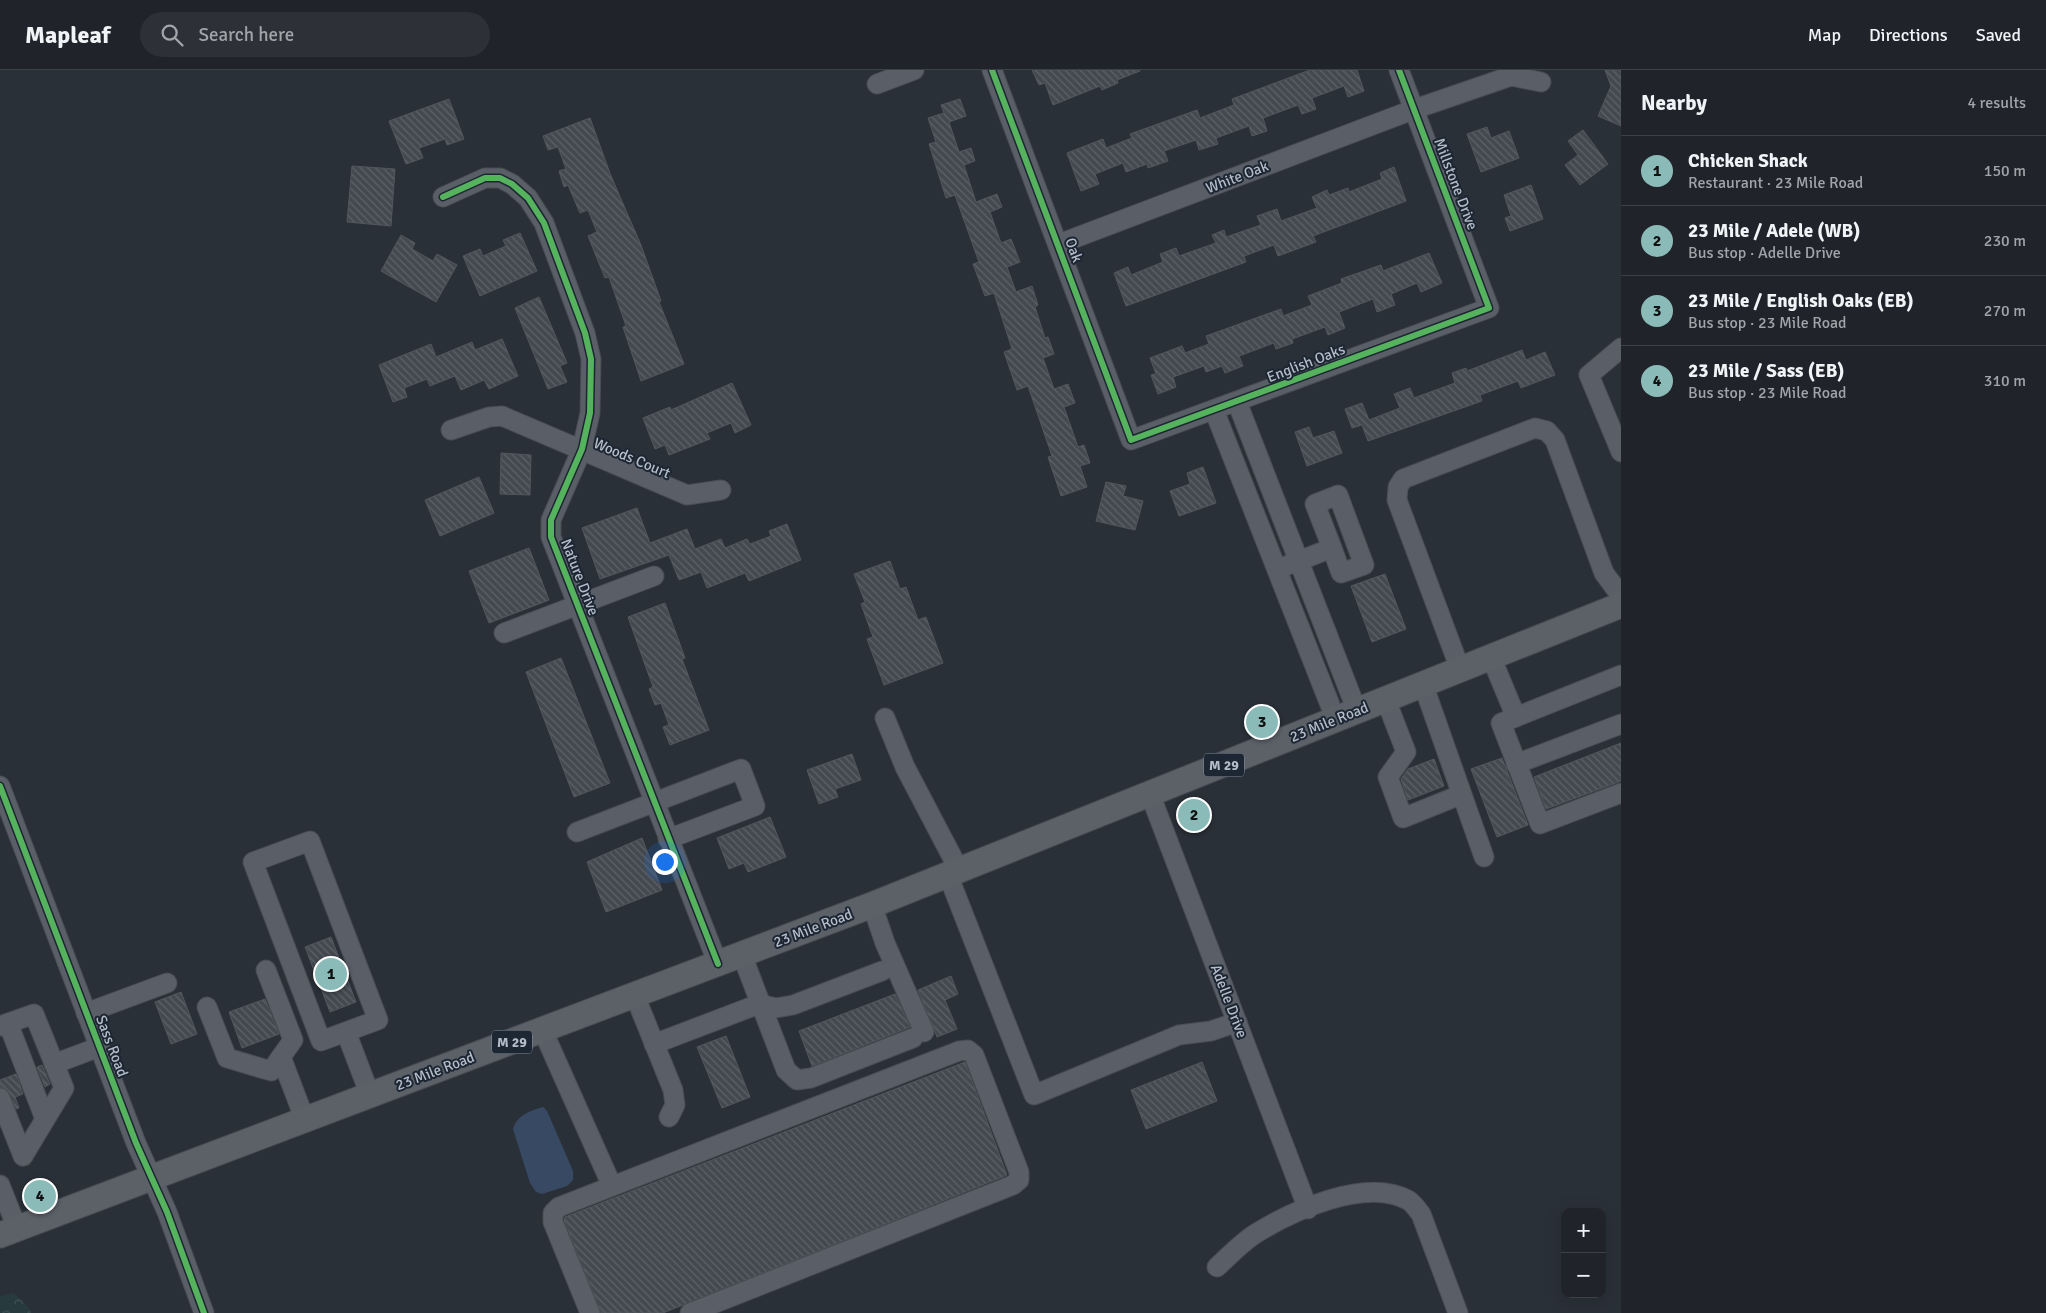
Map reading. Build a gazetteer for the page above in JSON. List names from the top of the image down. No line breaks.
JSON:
{"streets":{"main road":["23 Mile Road","M 29"],"street":["White Oak","Millstone Drive","Oak","English Oaks","Woods Court","Nature Drive","Adelle Drive","Sass Road"]},"crossings":[["White Oak","Millstone Drive"],["White Oak","Oak"],["Millstone Drive","English Oaks"],["Oak","English Oaks"],["Woods Court","Nature Drive"],["Nature Drive","23 Mile Road"],["23 Mile Road","Adelle Drive"],["23 Mile Road","Sass Road"]],"page":{"header":"Mapleaf","search":"Search here","nav":["Map","Directions","Saved"],"heading":["Nearby","4 results"],"list":[{"mark":"1","name":"Chicken Shack","note":"Restaurant · 23 Mile Road","value":"150 m"},{"mark":"2","name":"23 Mile / Adele (WB)","note":"Bus stop · Adelle Drive","value":"230 m"},{"mark":"3","name":"23 Mile / English Oaks (EB)","note":"Bus stop · 23 Mile Road","value":"270 m"},{"mark":"4","name":"23 Mile / Sass (EB)","note":"Bus stop · 23 Mile Road","value":"310 m"}],"pins":["3","2","1","4"],"map_buttons":["+","−"]}}
